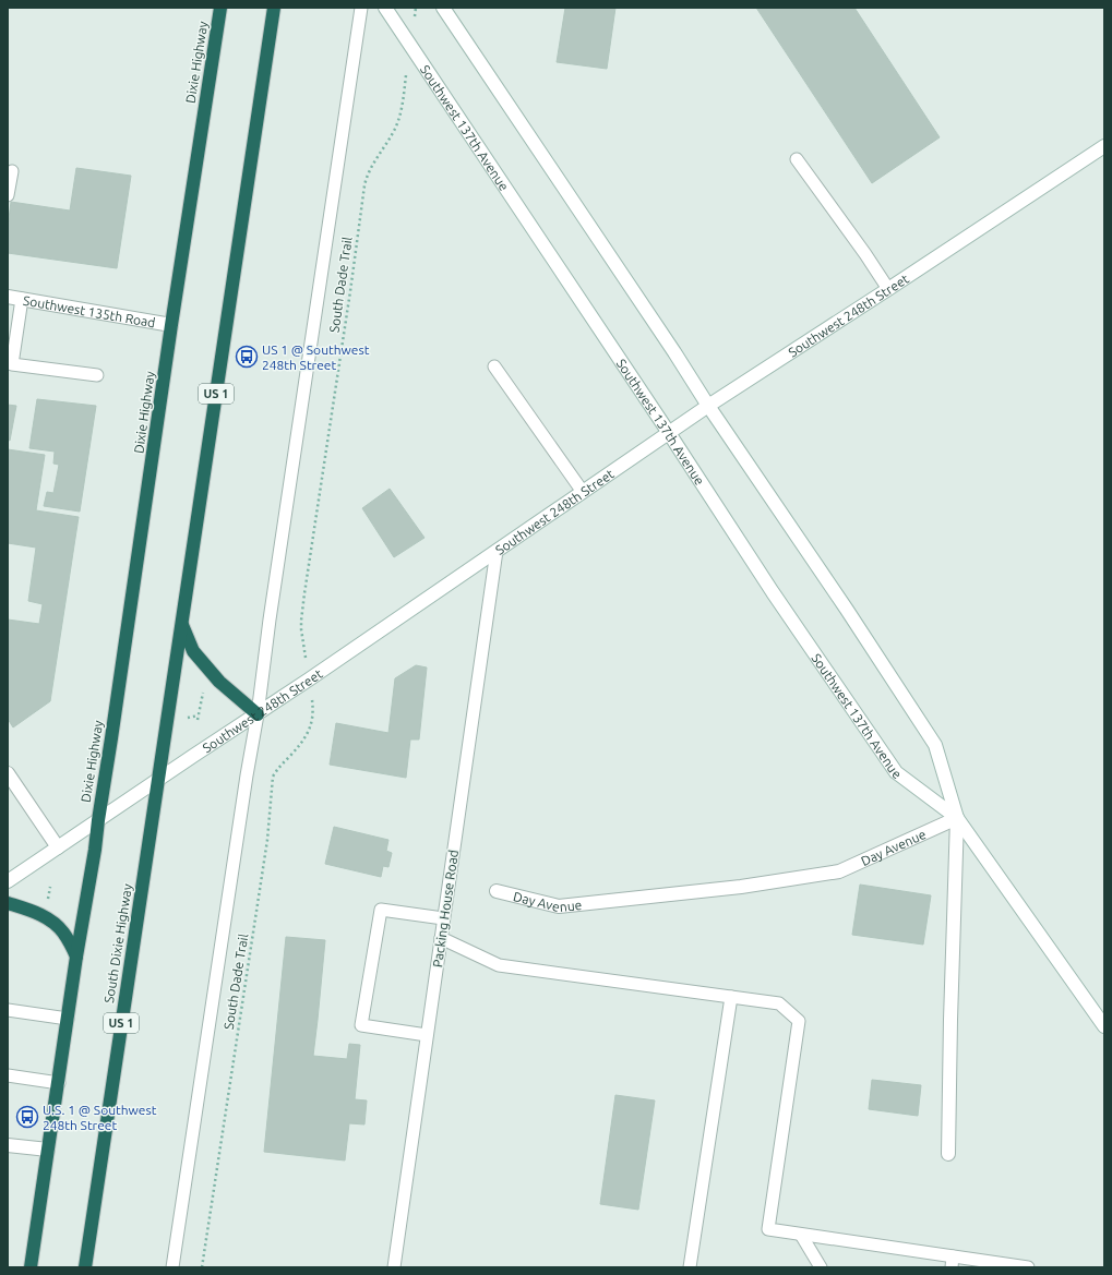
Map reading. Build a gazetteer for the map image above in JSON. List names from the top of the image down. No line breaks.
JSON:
{"streets":{"highway":["Dixie Highway","US 1","South Dixie Highway"],"street":["Southwest 137th Avenue","Southwest 135th Road","Southwest 248th Street","Day Avenue"],"lane":["Packing House Road"],"path":["South Dade Trail"]},"crossings":[["Dixie Highway","Southwest 135th Road"],["Dixie Highway","Southwest 248th Street"],["Southwest 137th Avenue","Southwest 248th Street"],["Southwest 137th Avenue","Day Avenue"],["Southwest 248th Street","US 1"],["Southwest 248th Street","Packing House Road"],["Southwest 248th Street","South Dixie Highway"],["US 1","South Dixie Highway"]],"places":{"bus stop":["US 1 @ Southwest 248th Street","U.S. 1 @ Southwest 248th Street"]}}
